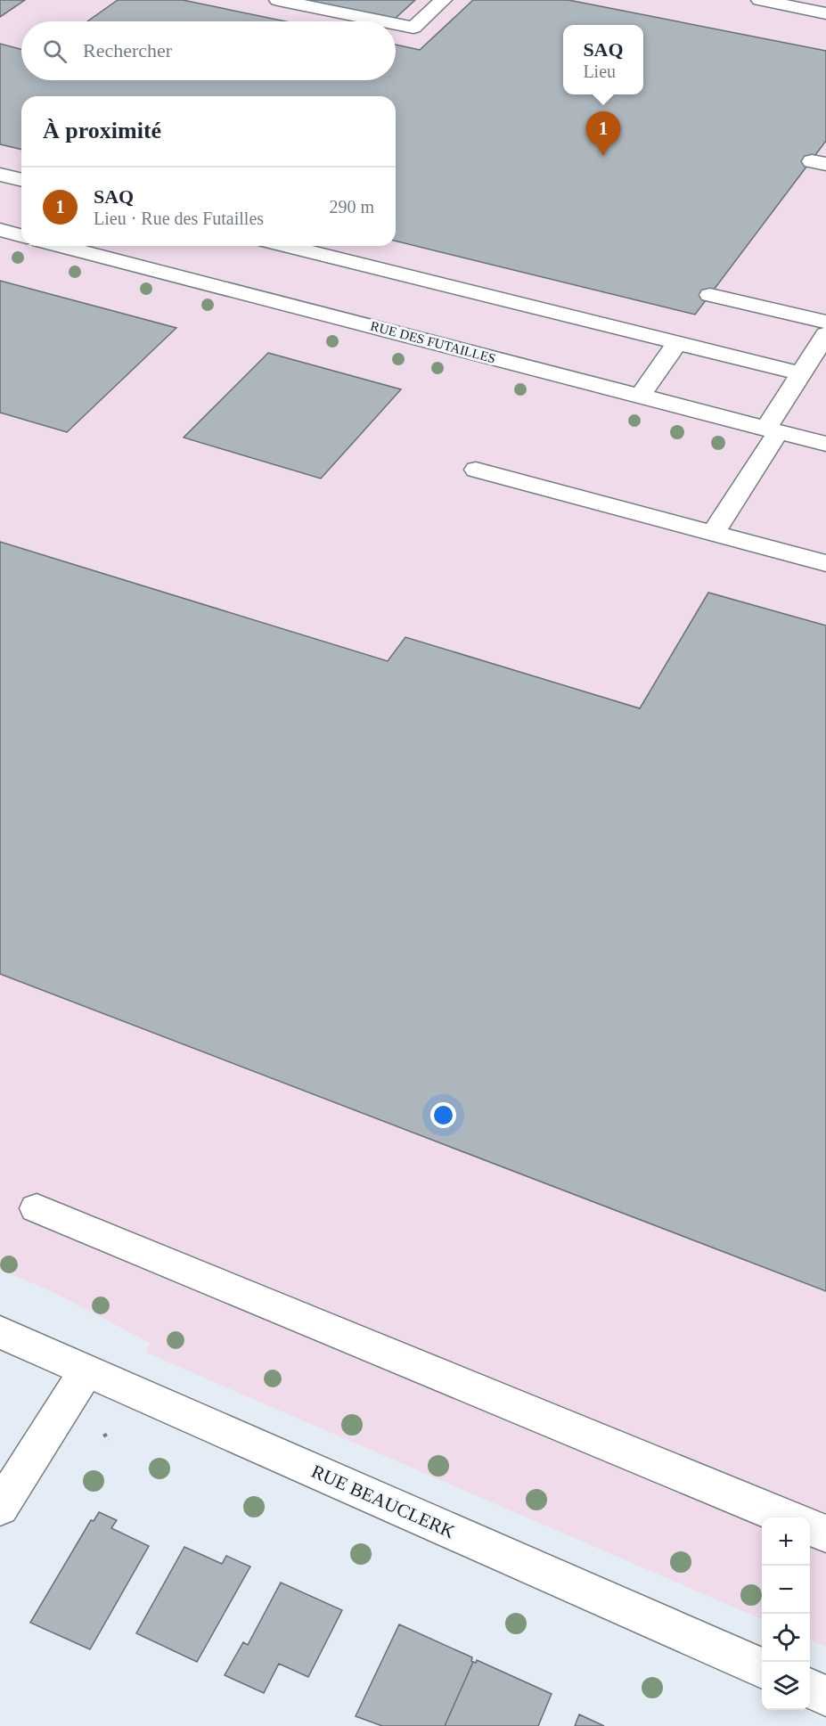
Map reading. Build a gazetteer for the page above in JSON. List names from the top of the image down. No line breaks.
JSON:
{"streets":{"street":["RUE DES FUTAILLES","RUE BEAUCLERK"]},"page":{"search":"Rechercher","popup":["SAQ","Lieu"],"heading":"À proximité","pins":"1","list":[{"mark":"1","name":"SAQ","note":"Lieu · Rue des Futailles","value":"290 m"}],"map_buttons":["+","−"]}}
